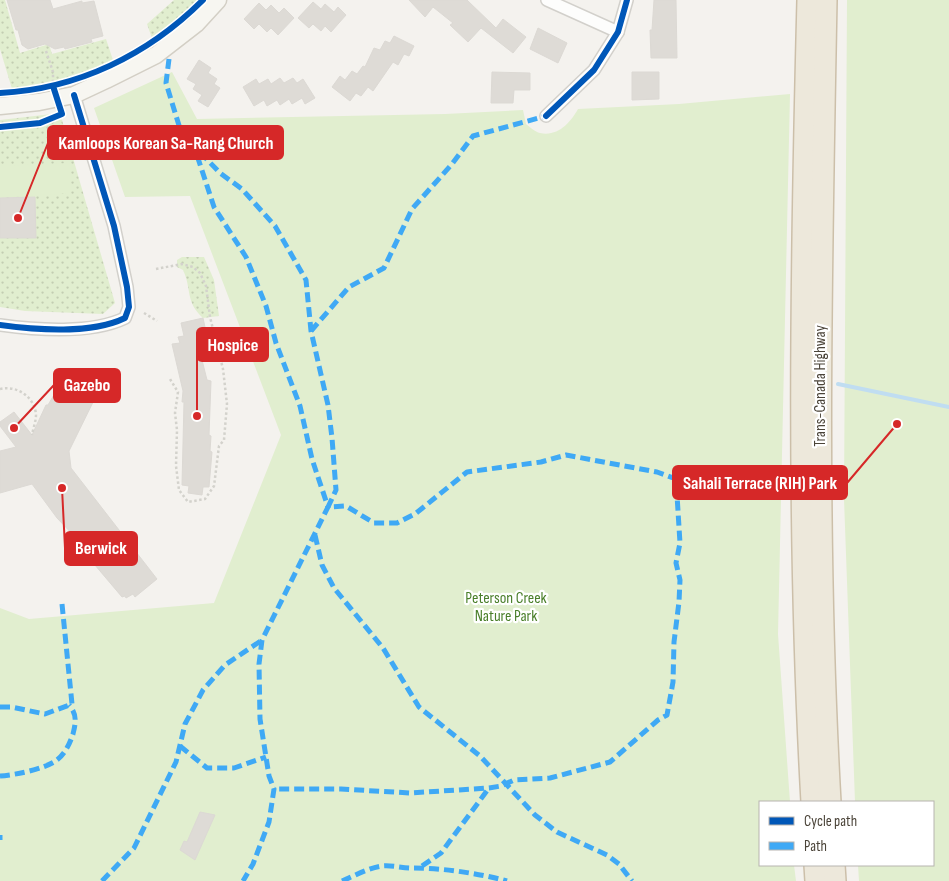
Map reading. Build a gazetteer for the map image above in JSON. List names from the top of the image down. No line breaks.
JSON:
{"streets":{"highway":["Trans-Canada Highway"]},"parks":["Peterson Creek Nature Park"],"places":["Kamloops Korean Sa-Rang Church","Hospice","Sahali Terrace (RIH) Park","Gazebo","Berwick"],"legend":["Cycle path","Path"]}
